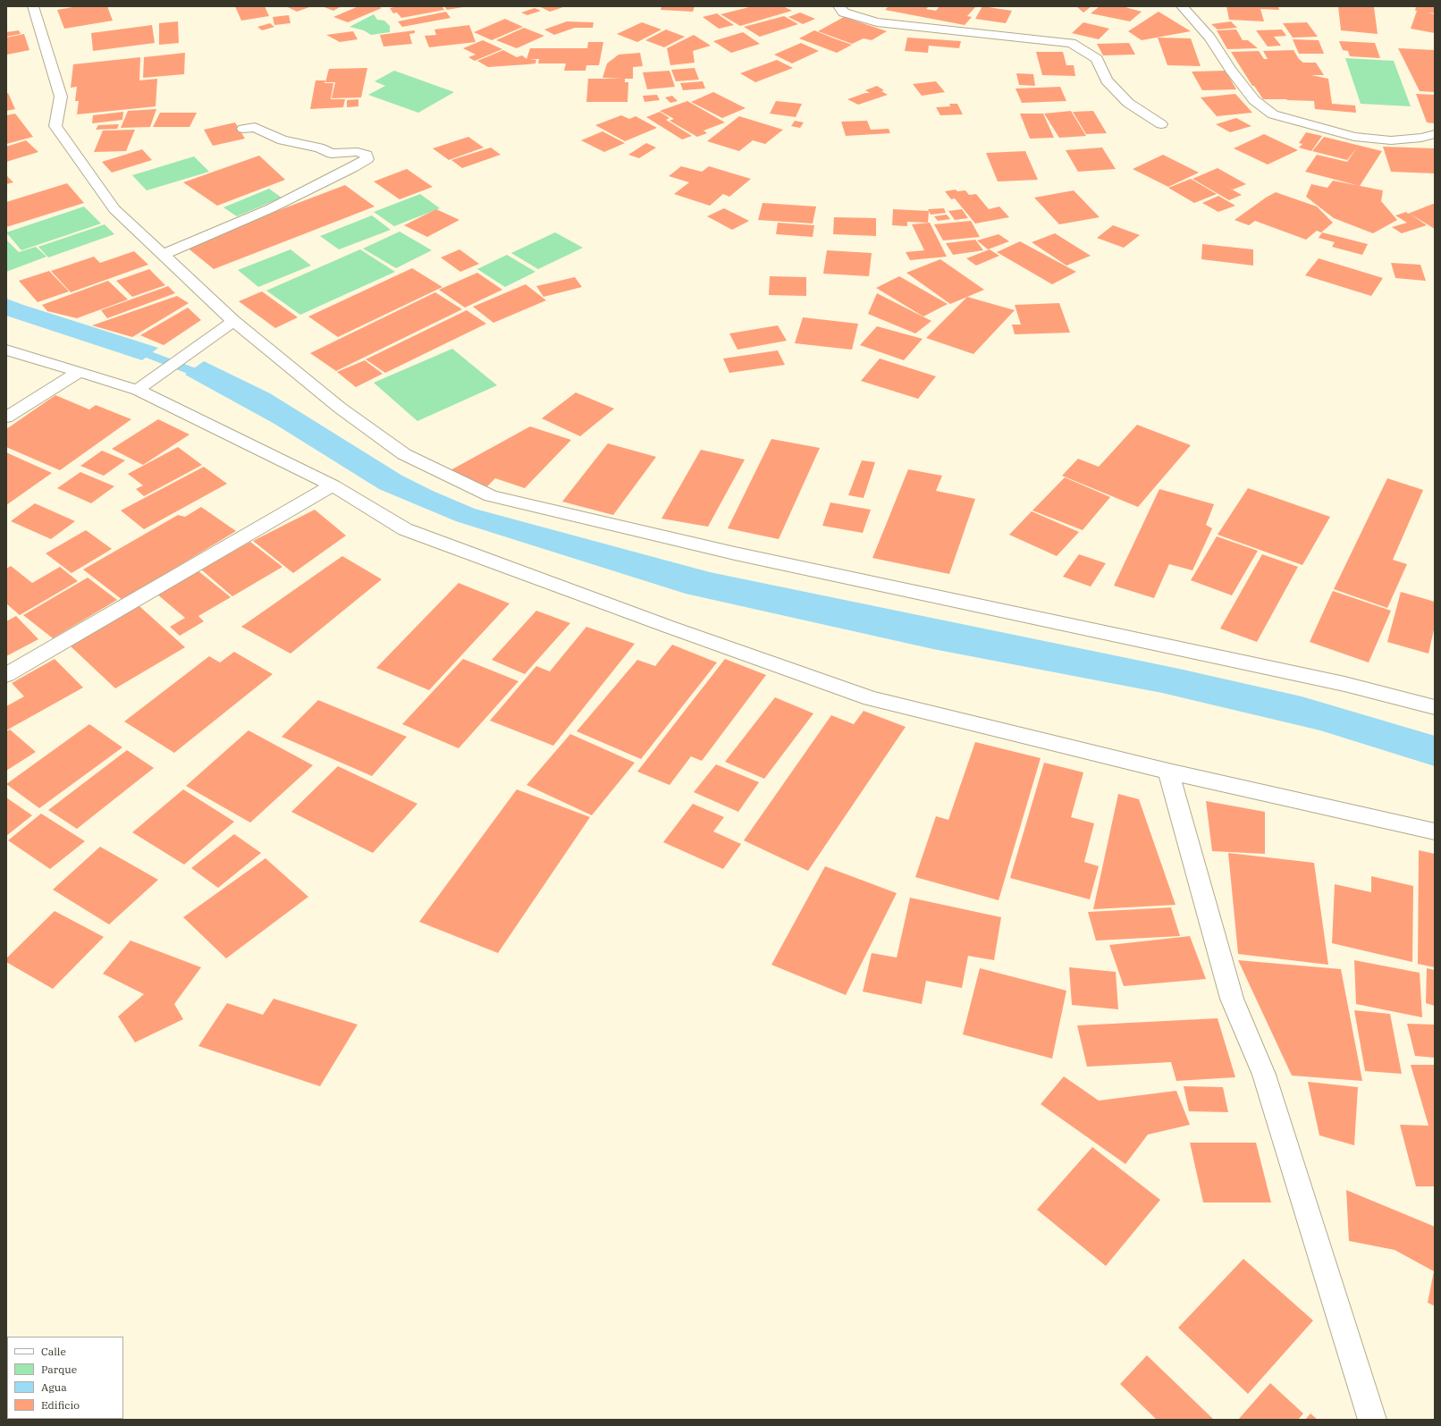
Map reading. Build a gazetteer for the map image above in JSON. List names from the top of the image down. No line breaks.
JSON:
{"legend":["Calle","Parque","Agua","Edificio"]}
